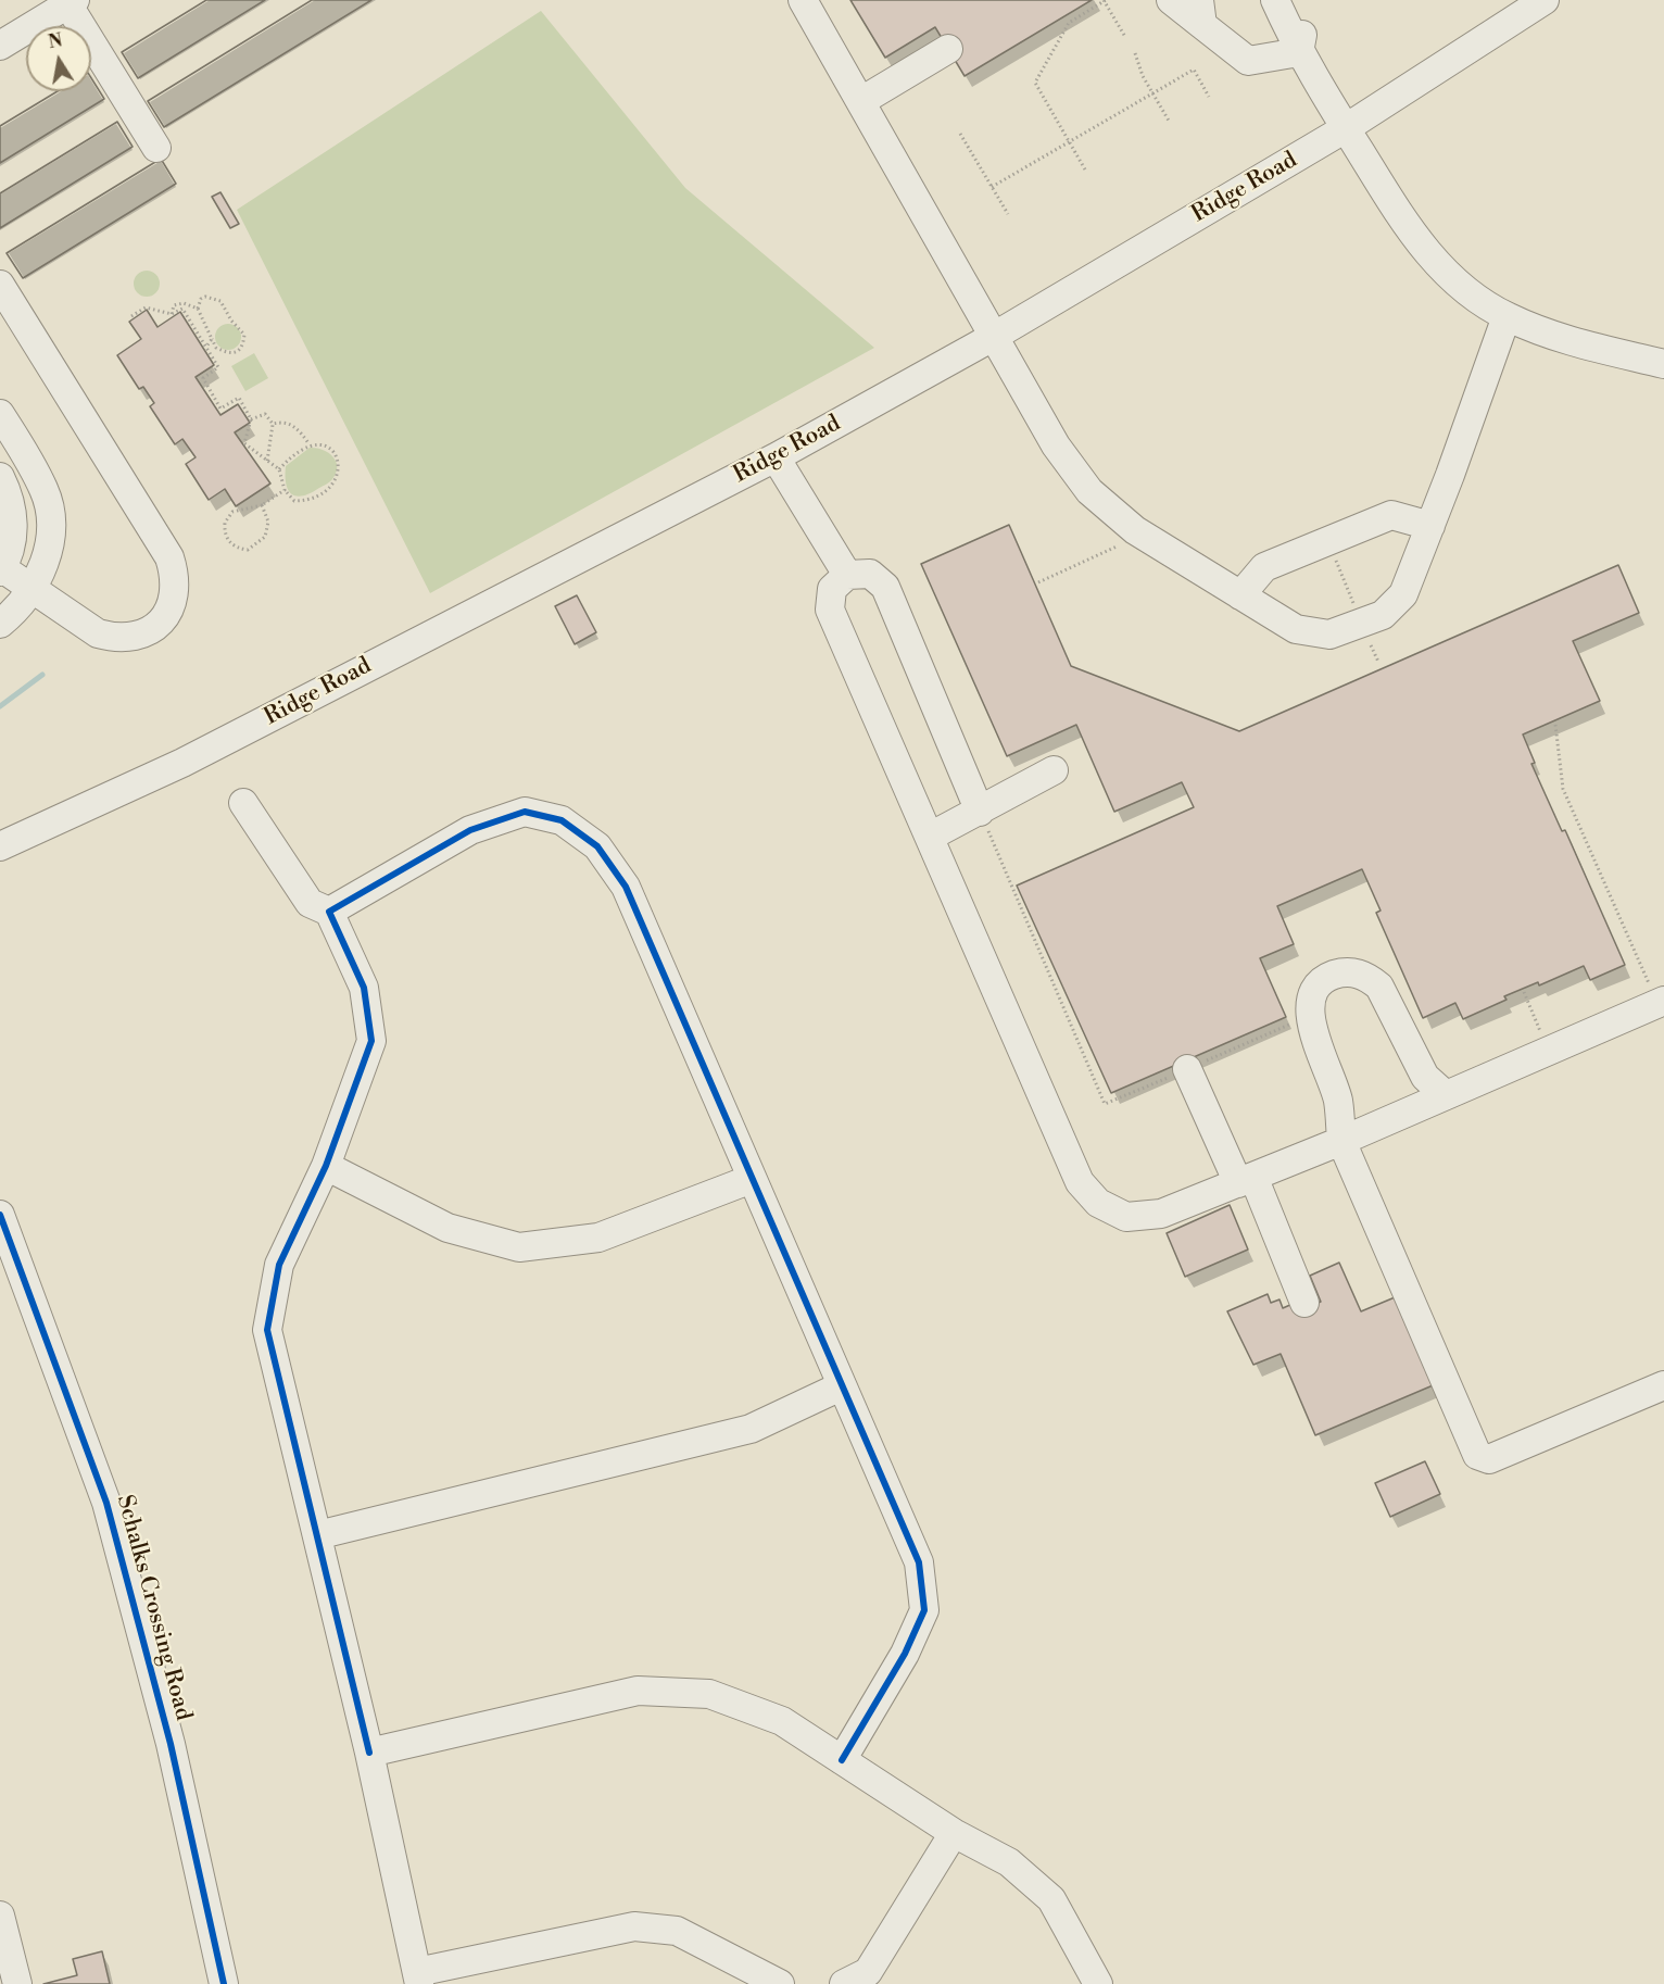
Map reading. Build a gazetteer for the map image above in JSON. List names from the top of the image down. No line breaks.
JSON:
{"streets":{"street":["Ridge Road","Schalks Crossing Road"]},"north":"top"}
